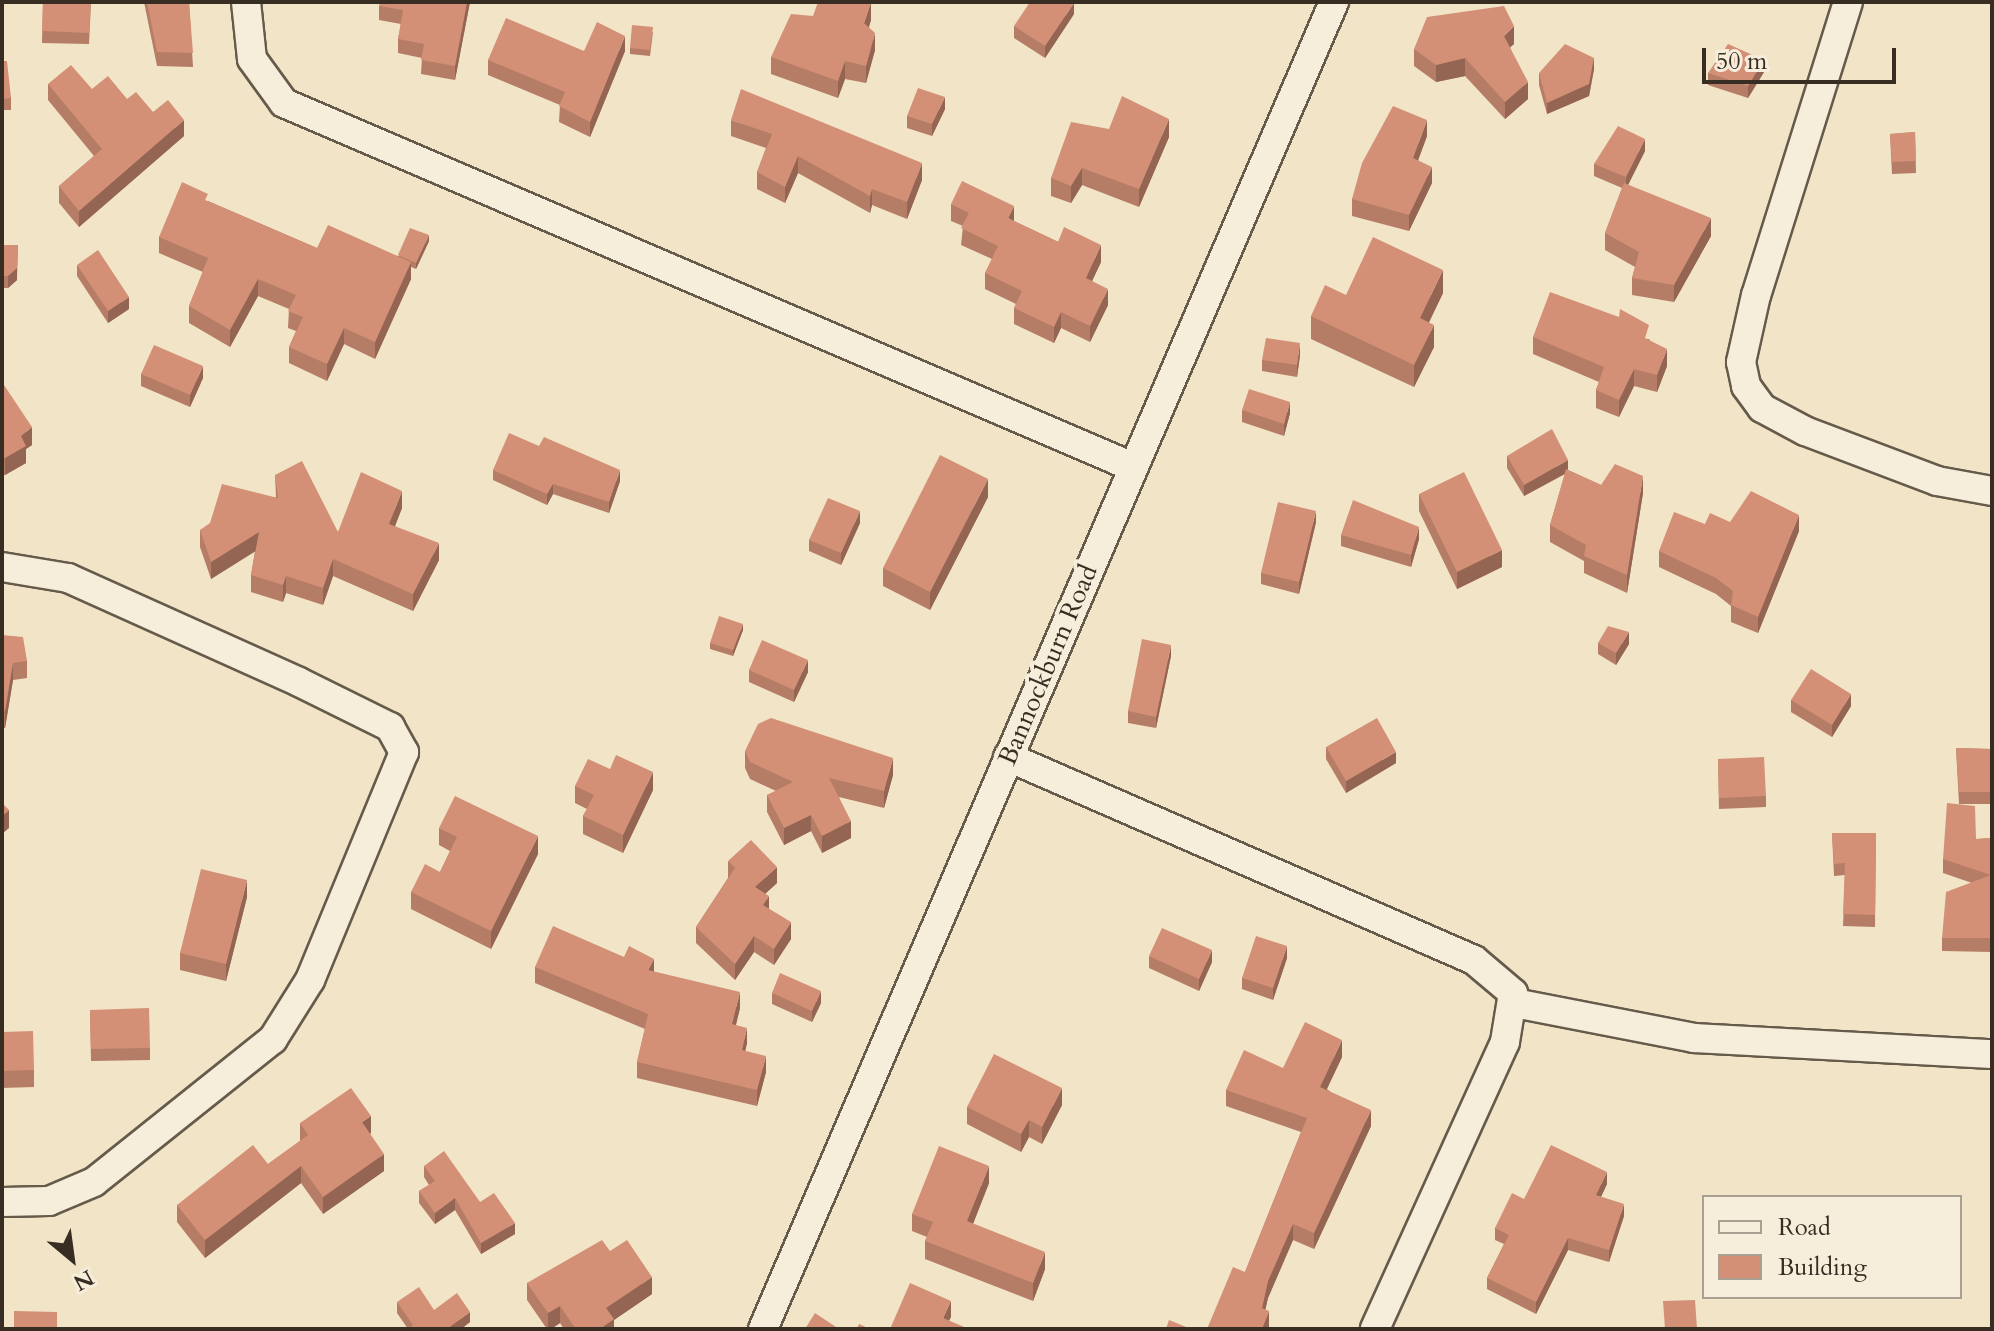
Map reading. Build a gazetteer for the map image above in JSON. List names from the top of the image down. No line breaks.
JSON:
{"streets":{"street":["Bannockburn Road"]},"legend":["Road","Building"],"scale_bar":"50 m","north":"bottom right"}
